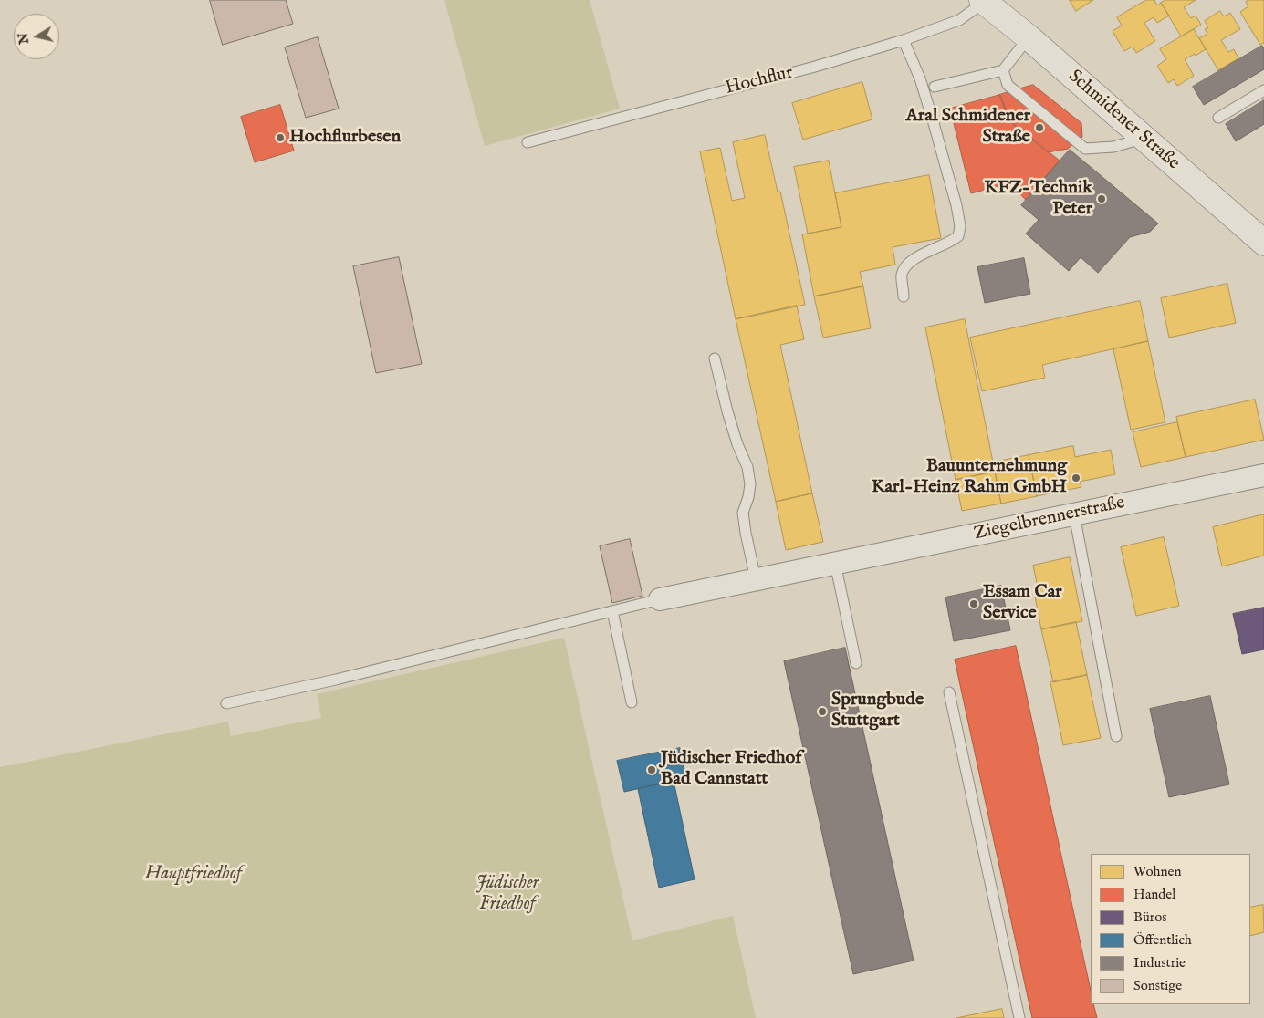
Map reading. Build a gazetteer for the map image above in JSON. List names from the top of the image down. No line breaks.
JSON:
{"streets":{"main road":["Schmidener Straße"],"street":["Ziegelbrennerstraße"],"lane":["Hochflur"]},"crossings":[["Hochflur","Schmidener Straße"]],"parks":["Hauptfriedhof","Jüdischer Friedhof"],"places":["Aral Schmidener Straße","Hochflurbesen","KFZ-Technik Peter","Bauunternehmung Karl-Heinz Rahm GmbH","Essam Car Service","Sprungbude Stuttgart","Jüdischer Friedhof Bad Cannstatt"],"legend":["Wohnen","Handel","Büros","Öffentlich","Industrie","Sonstige"],"north":"left"}
